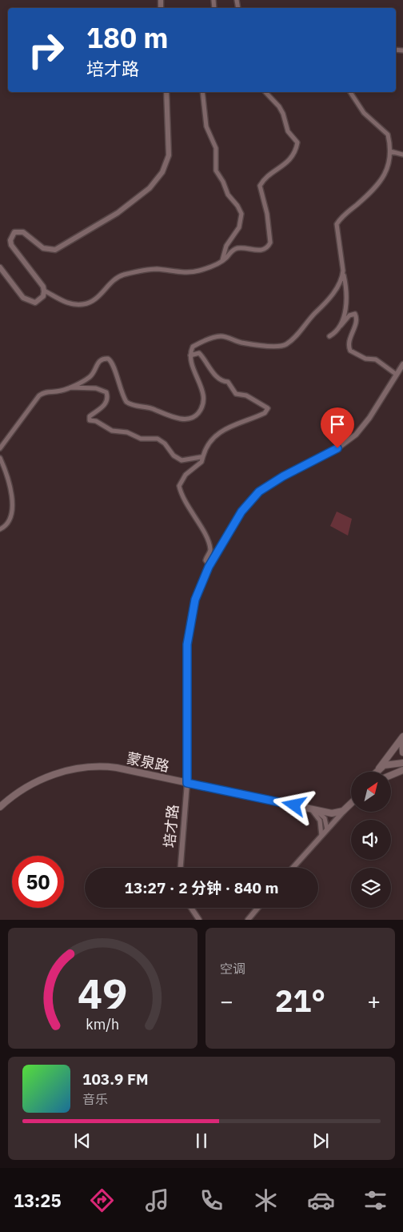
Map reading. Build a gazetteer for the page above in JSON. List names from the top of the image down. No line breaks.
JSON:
{"streets":{"main road":["蒙泉路"],"street":["培才路"]},"crossings":[["蒙泉路","培才路"]],"north":"top right","page":{"turn":["180 m","培才路"],"limit":"50","trip":"13:27 · 2 分钟 · 840 m","tile":"空调","heat":["−","21°","+"],"song":["103.9 FM","音乐"],"tabs":"13:25","gauge":["49","km/h"]}}
